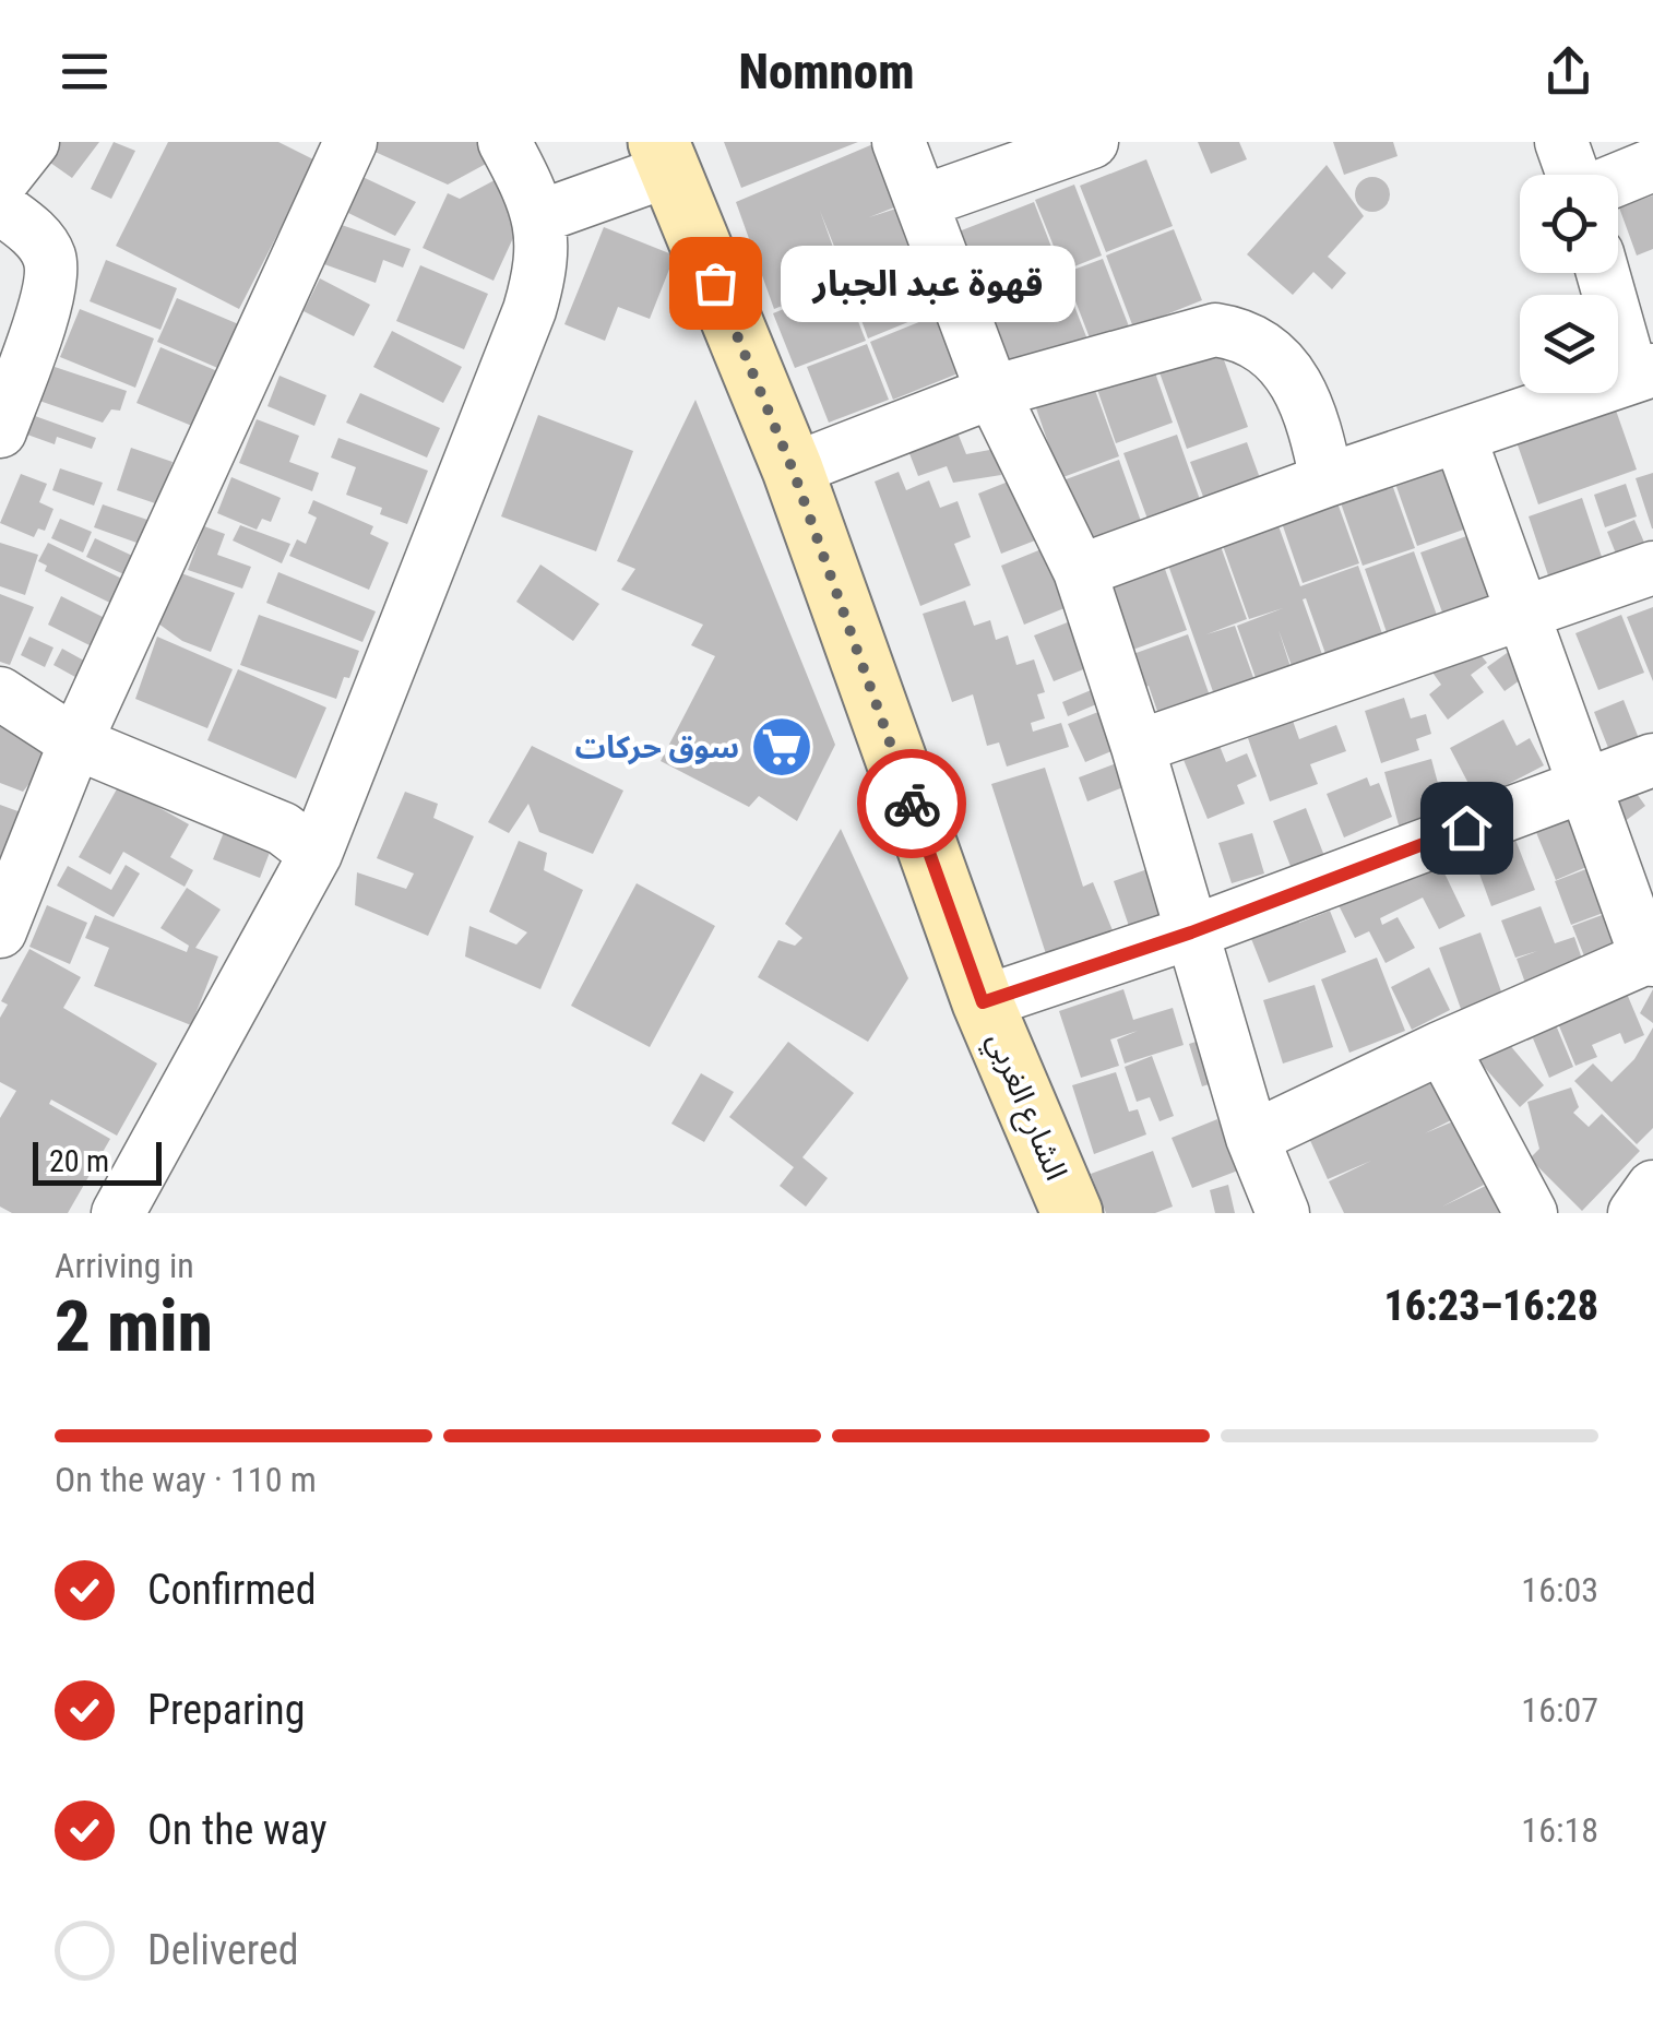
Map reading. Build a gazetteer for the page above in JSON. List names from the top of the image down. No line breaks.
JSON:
{"streets":{"street":["الشارع الغربي"]},"places":{"other":["قهوة عبد الجبار"],"supermarket":["سوق حركات"]},"scale_bar":"20 m","page":{"header":"Nomnom","bubble":"قهوة عبد الجبار","scale":"20 m","heading":["2 min","Arriving in","16:23–16:28"],"bar":"On the way · 110 m","list":[["Confirmed","16:03"],["Preparing","16:07"],["On the way","16:18"],"Delivered"]}}
